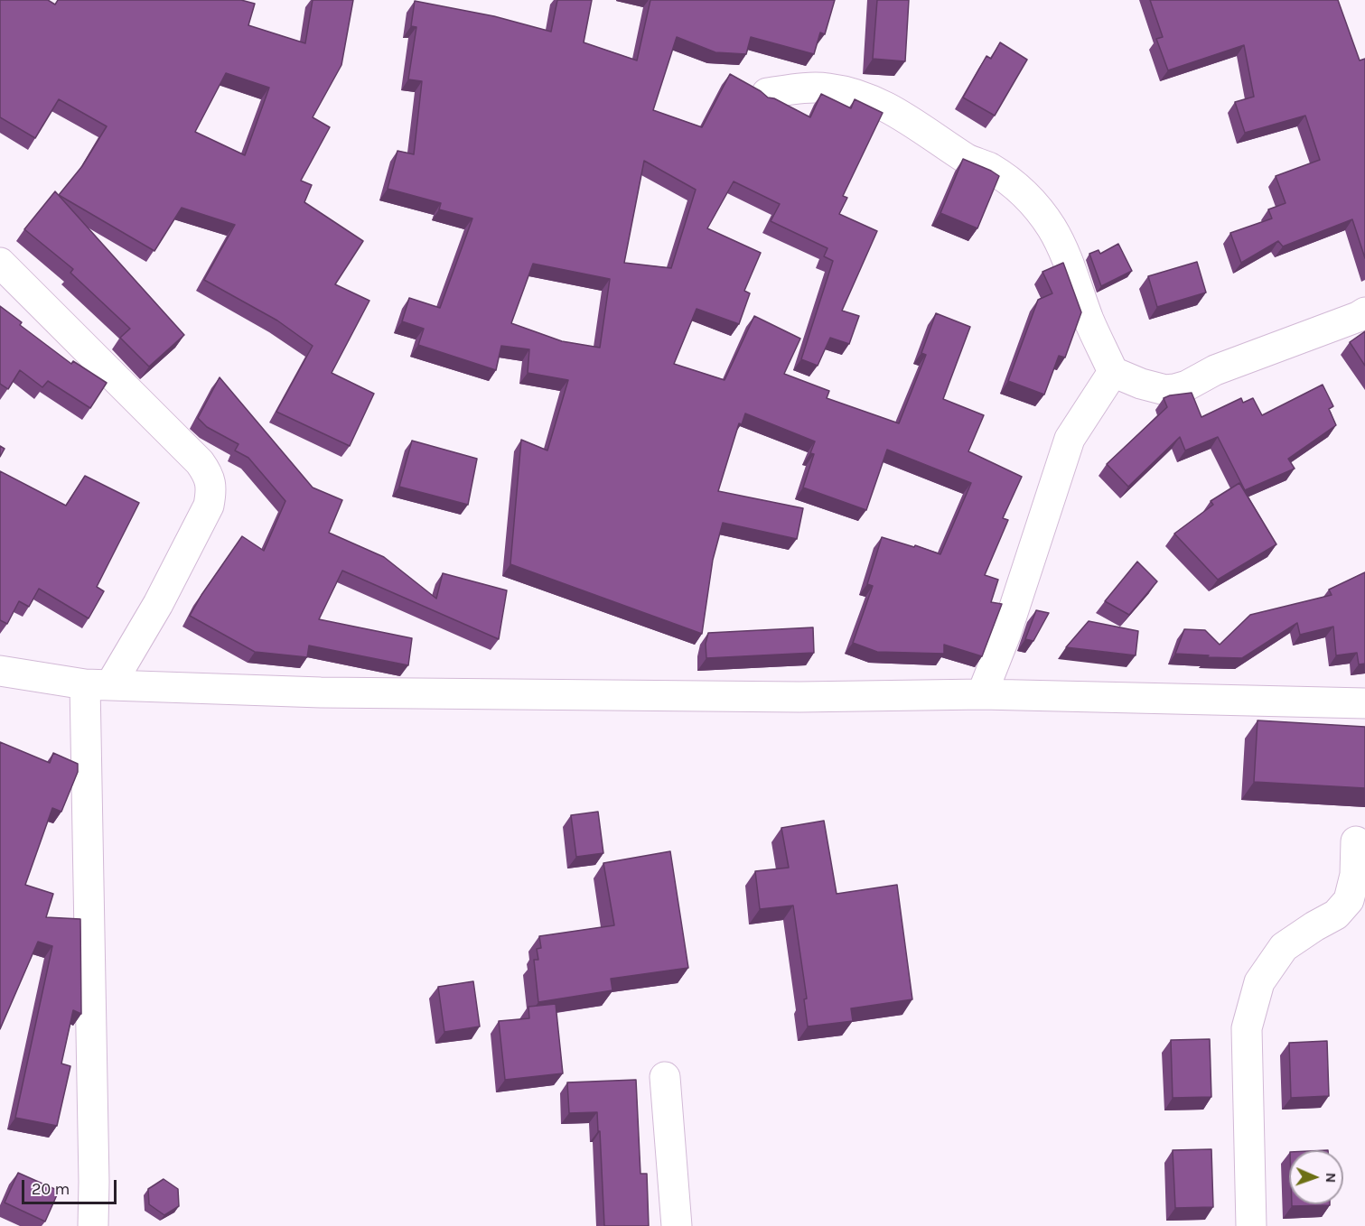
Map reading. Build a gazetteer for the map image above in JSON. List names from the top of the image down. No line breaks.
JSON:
{"scale_bar":"20 m","north":"right"}
